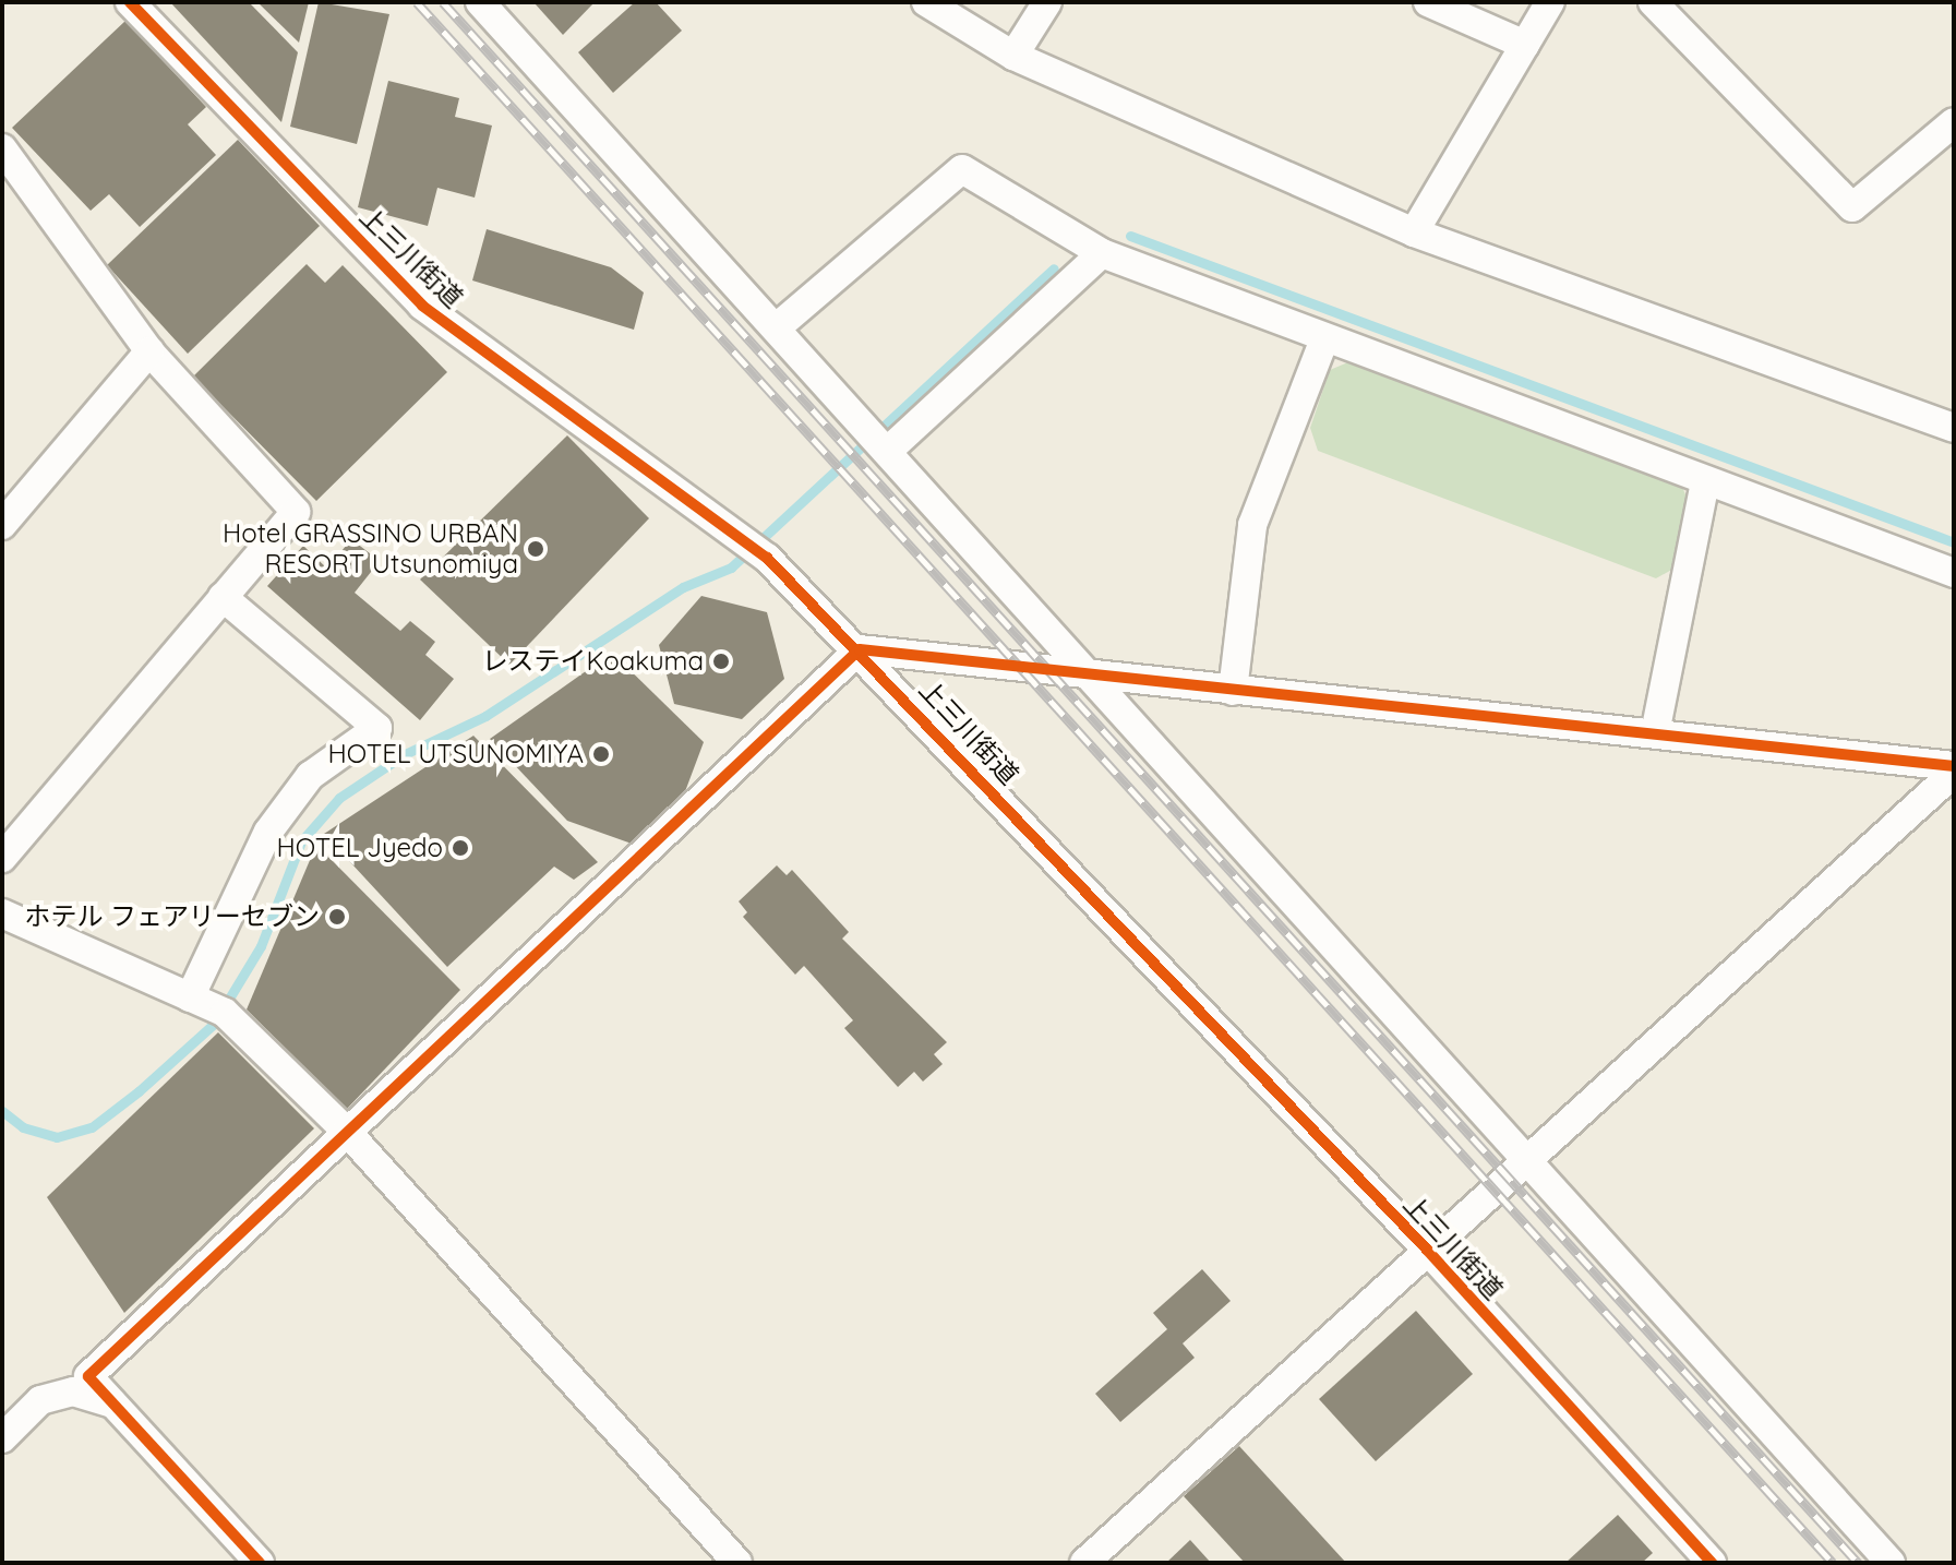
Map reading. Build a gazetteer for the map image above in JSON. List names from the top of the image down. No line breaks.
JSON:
{"streets":{"street":["上三川街道"]},"places":["Hotel GRASSINO URBAN RESORT Utsunomiya","レステイKoakuma","HOTEL UTSUNOMIYA","HOTEL Jyedo","ホテル フェアリーセブン"]}
